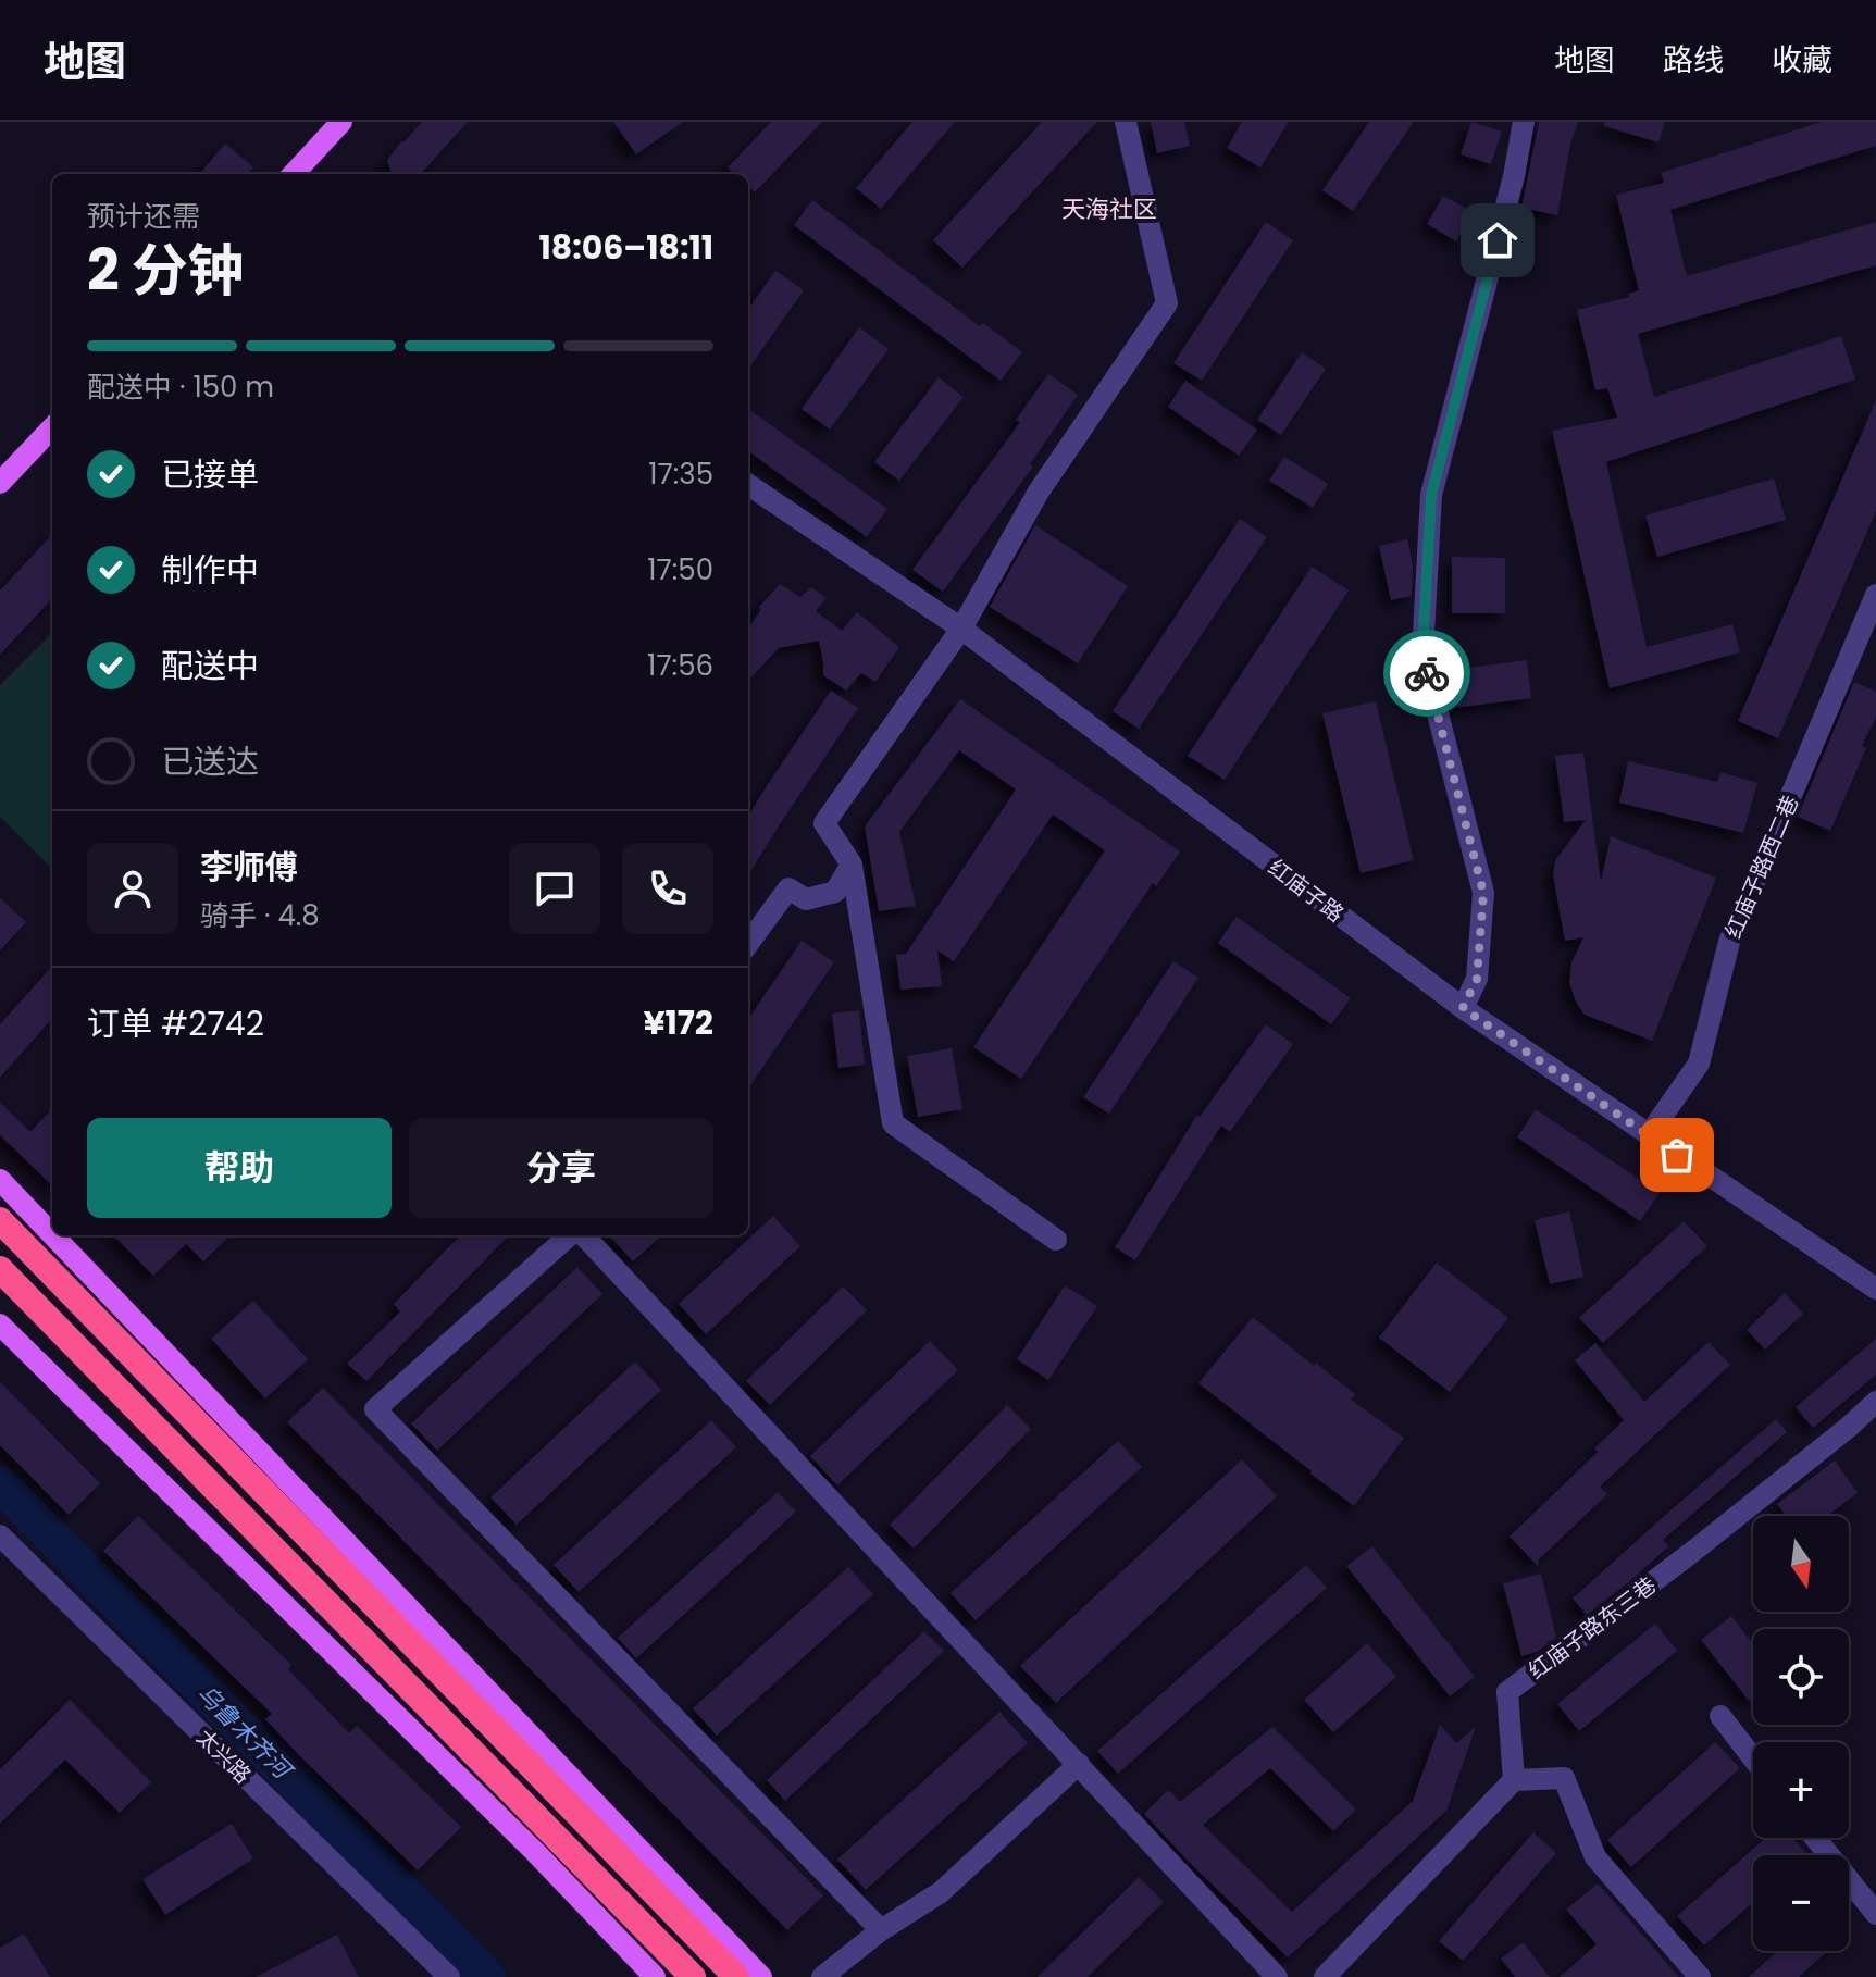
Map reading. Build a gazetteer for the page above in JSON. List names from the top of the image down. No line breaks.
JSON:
{"streets":{"street":["红庙子路西二巷","红庙子路","红庙子路东三巷","太兴路"]},"crossings":[["红庙子路西二巷","红庙子路"]],"districts":["天海社区"],"water":["乌鲁木齐河"],"north":"bottom","page":{"header":"地图","nav":["地图","路线","收藏"],"heading":["2 分钟","预计还需","18:06–18:11"],"panel":["李师傅","骑手 · 4.8","订单 #2742","¥172"],"bar":"配送中 · 150 m","list":[["已接单","17:35"],["制作中","17:50"],["配送中","17:56"],"已送达"],"buttons":["帮助","分享"],"map_buttons":["+","−"]}}
